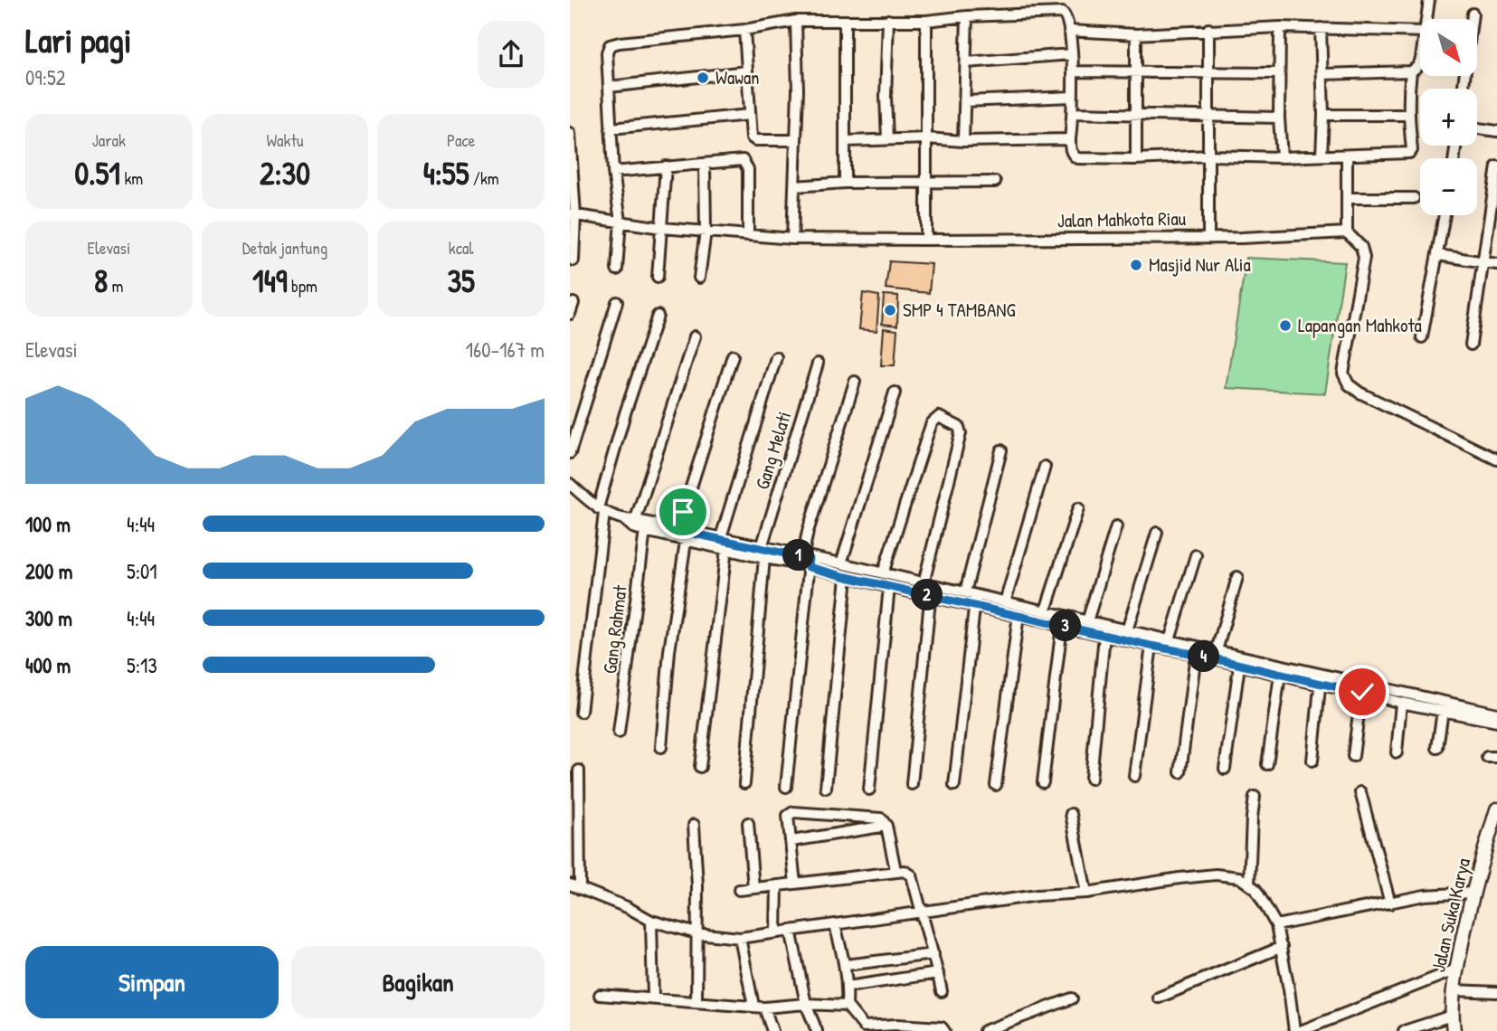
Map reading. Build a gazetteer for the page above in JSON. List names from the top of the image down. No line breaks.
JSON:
{"streets":{"main road":["Jalan Suka Karya"],"street":["Jalan Mahkota Riau","Gang Melati","Gang Rahmat"]},"places":["Wawan","Masjid Nur Alia","SMP 4 TAMBANG","Lapangan Mahkota"],"north":"bottom right","page":{"heading":["Lari pagi","09:52"],"map_buttons":["+","−"],"stats":[["Jarak","0.51 km"],["Waktu","2:30"],["Pace","4:55 /km"],["Elevasi","8 m"],["Detak jantung","149 bpm"],["kcal","35"]],"chart":["Elevasi","160–167 m"],"list":[{"name":"100 m","note":"4:44"},{"name":"200 m","note":"5:01"},{"name":"300 m","note":"4:44"},{"name":"400 m","note":"5:13"}],"pins":["1","2","3","4"],"buttons":["Simpan","Bagikan"]}}
